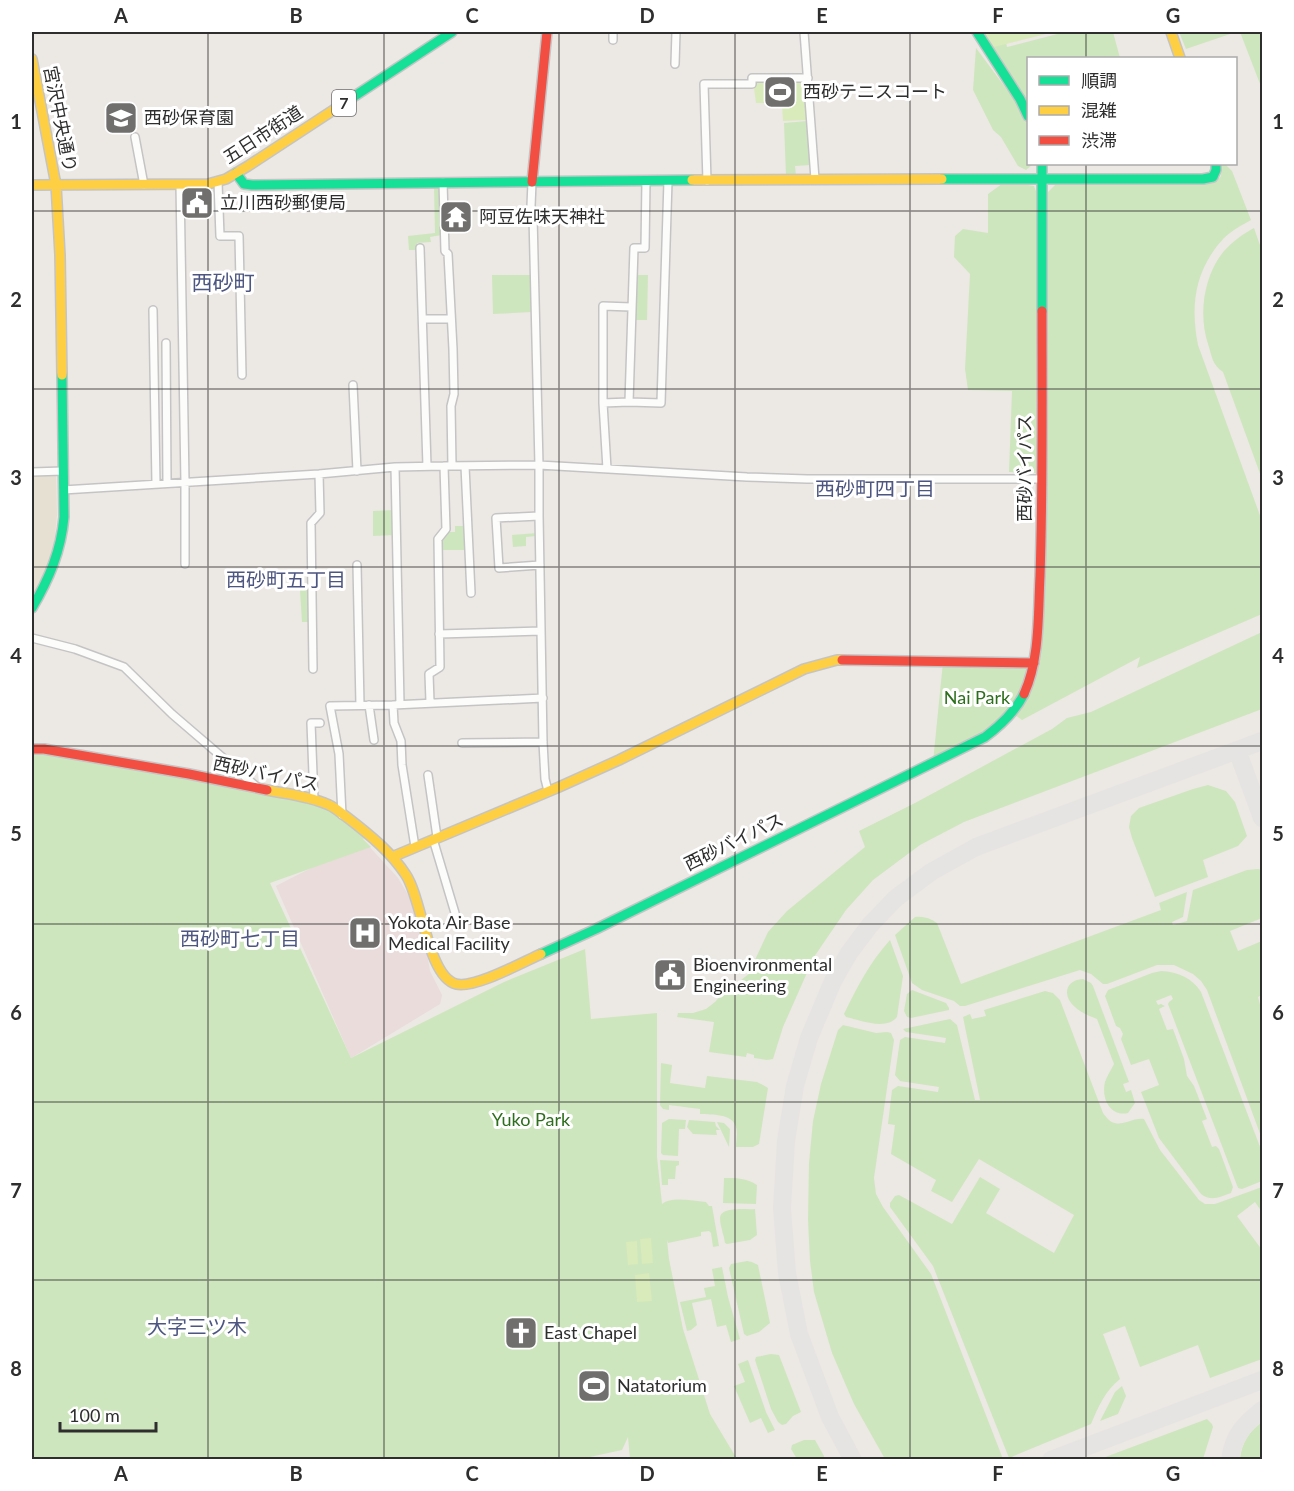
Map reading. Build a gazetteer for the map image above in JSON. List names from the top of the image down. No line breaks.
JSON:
{"streets":{"street":["7","宮沢中央通り","五日市街道","西砂バイパス"]},"crossings":[["宮沢中央通り","五日市街道"]],"districts":["西砂町","西砂町四丁目","西砂町五丁目","西砂町七丁目","大字三ツ木"],"parks":["Nai Park","Yuko Park"],"places":{"sports":["西砂テニスコート","Natatorium"],"school or university":["西砂保育園"],"public building":["立川西砂郵便局","Bioenvironmental Engineering"],"temple":["阿豆佐味天神社"],"hospital":["Yokota Air Base Medical Facility"],"church":["East Chapel"]},"legend":["順調","混雑","渋滞"],"scale_bar":"100 m","grid":{"columns":["A","B","C","D","E","F","G"],"rows":["1","2","3","4","5","6","7","8"]}}
